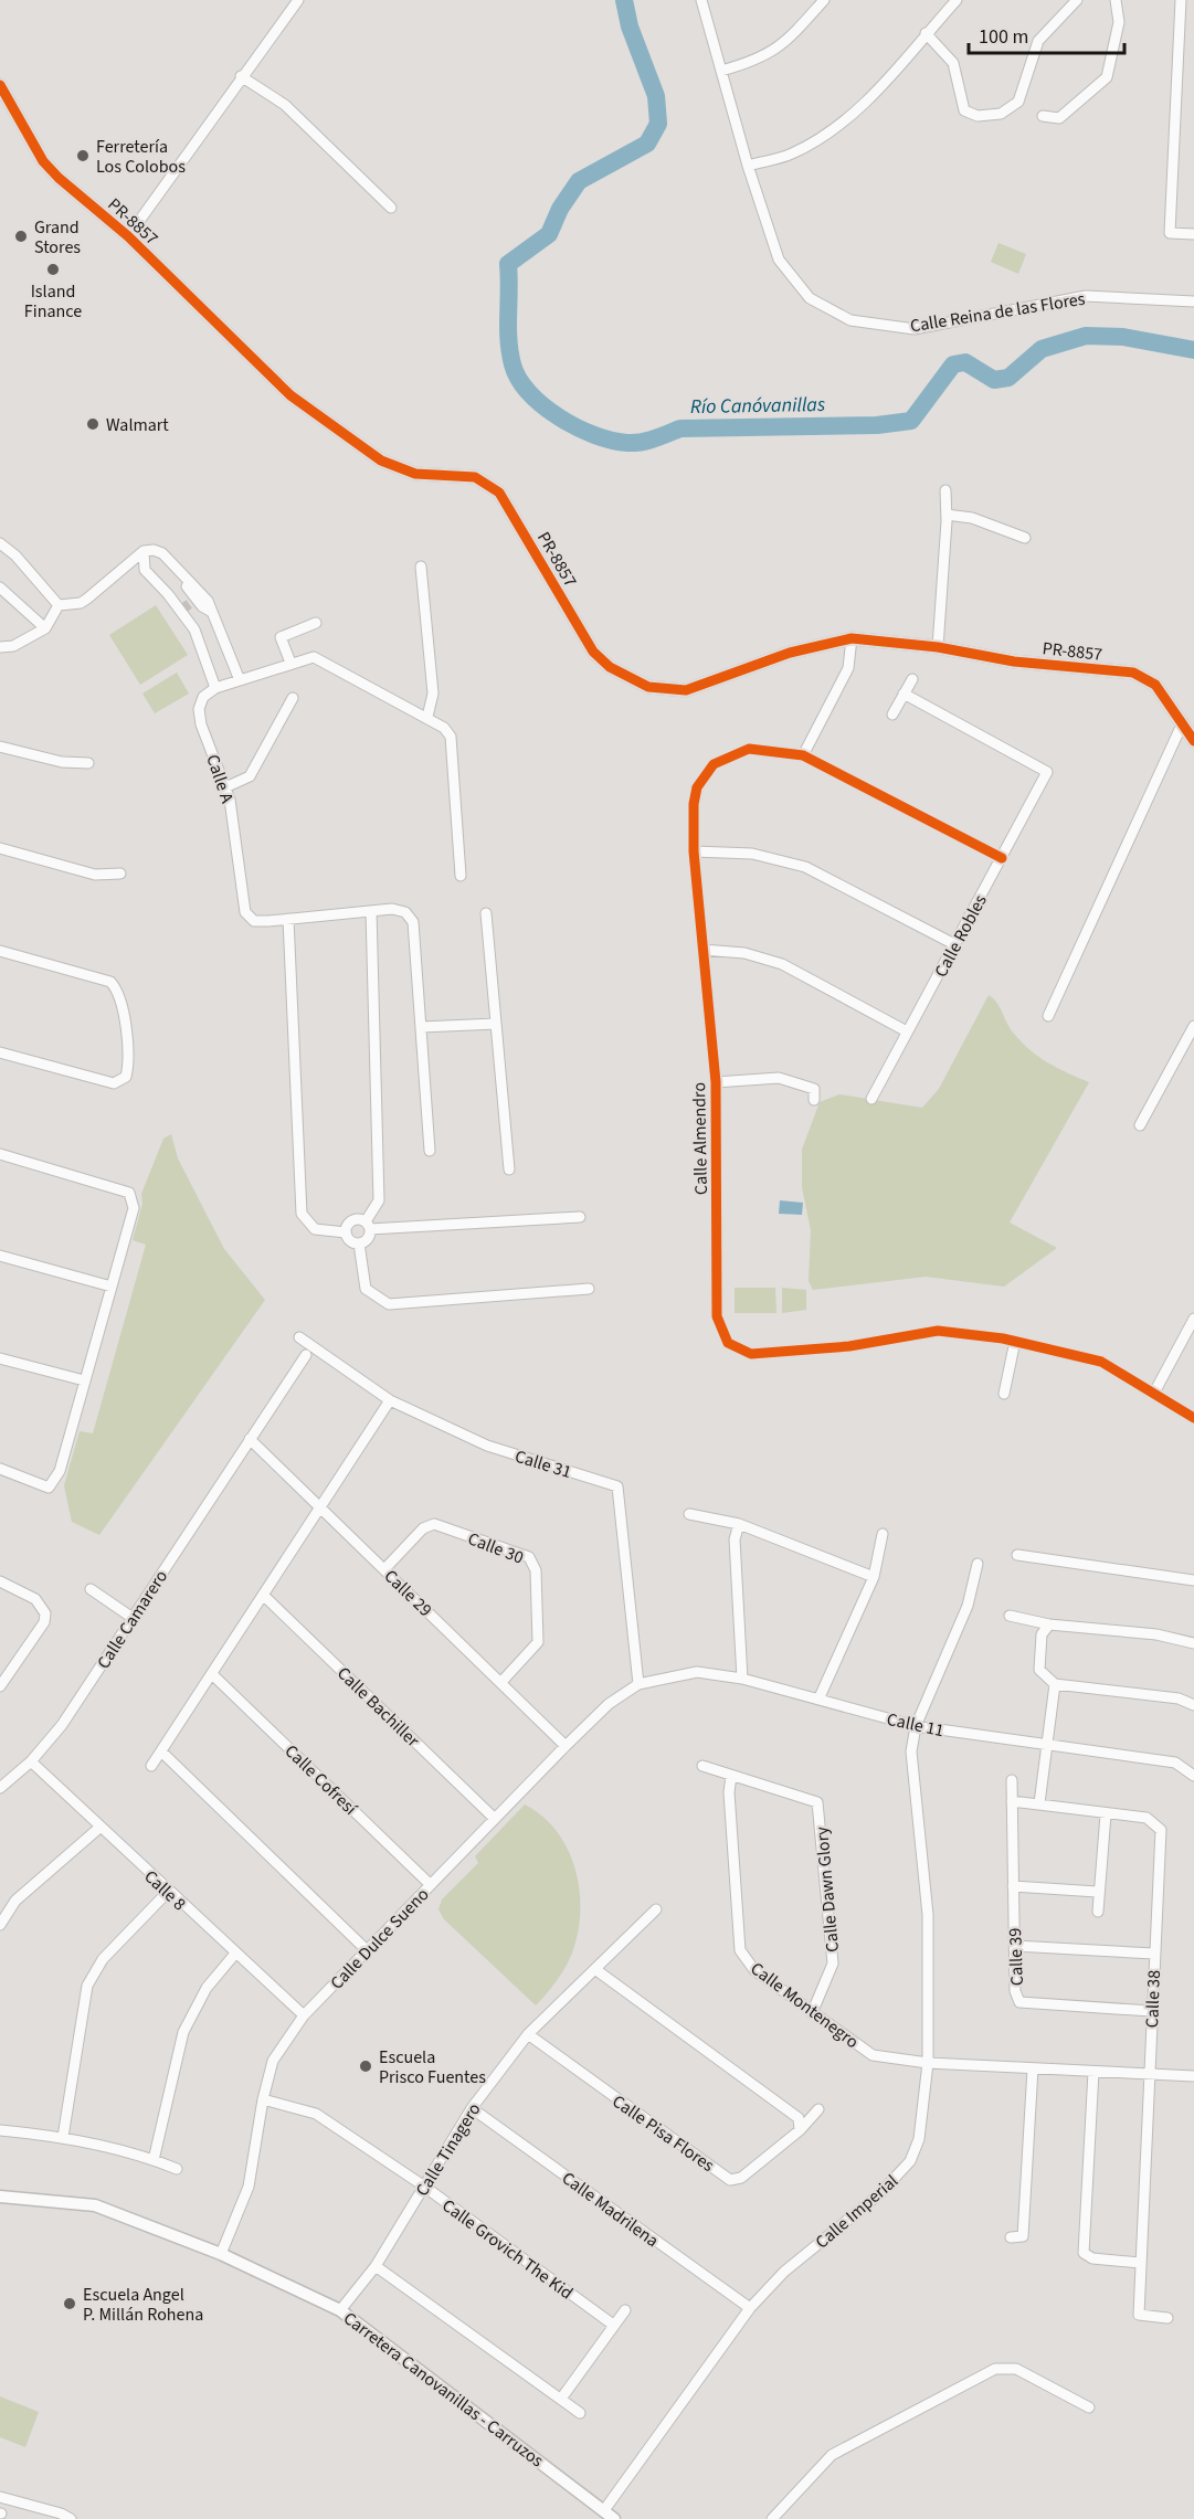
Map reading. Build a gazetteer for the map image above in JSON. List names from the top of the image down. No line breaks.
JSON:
{"streets":{"street":["PR-8857","Calle Reina de las Flores","Calle A","Calle Robles","Calle Almendro","Calle 31","Calle 30","Calle 29","Calle Camarero","Calle Bachiller","Calle 11","Calle Cofresí","Calle 8","Calle Dawn Glory","Calle Dulce Sueno","Calle 39","Calle 38","Calle Montenegro","Calle Pisa Flores","Calle Tinagero","Calle Madrilena","Calle Imperial","Calle Grovich The Kid","Carretera Canovanillas - Carruzos"]},"crossings":[["Calle Robles","Calle Almendro"],["Calle 31","Calle 11"],["Calle 31","Calle Dulce Sueno"],["Calle 30","Calle 29"],["Calle 29","Calle Camarero"],["Calle 29","Calle Dulce Sueno"],["Calle Camarero","Calle 8"],["Calle Bachiller","Calle Dulce Sueno"],["Calle 11","Calle Dulce Sueno"],["Calle 11","Calle Imperial"],["Calle Cofresí","Calle Dulce Sueno"],["Calle 8","Calle Dulce Sueno"],["Calle Dawn Glory","Calle Montenegro"],["Calle Dulce Sueno","Calle Grovich The Kid"],["Calle Dulce Sueno","Carretera Canovanillas - Carruzos"],["Calle 39","Calle 38"],["Calle 38","Calle Montenegro"],["Calle Montenegro","Calle Imperial"],["Calle Pisa Flores","Calle Tinagero"],["Calle Tinagero","Calle Madrilena"],["Calle Tinagero","Calle Grovich The Kid"],["Calle Tinagero","Carretera Canovanillas - Carruzos"],["Calle Madrilena","Calle Imperial"],["Calle Imperial","Carretera Canovanillas - Carruzos"]],"water":["Río Canóvanillas"],"places":["Ferretería Los Colobos","Grand Stores","Island Finance","Walmart","Escuela Prisco Fuentes","Escuela Angel P. Millán Rohena"],"scale_bar":"100 m"}
